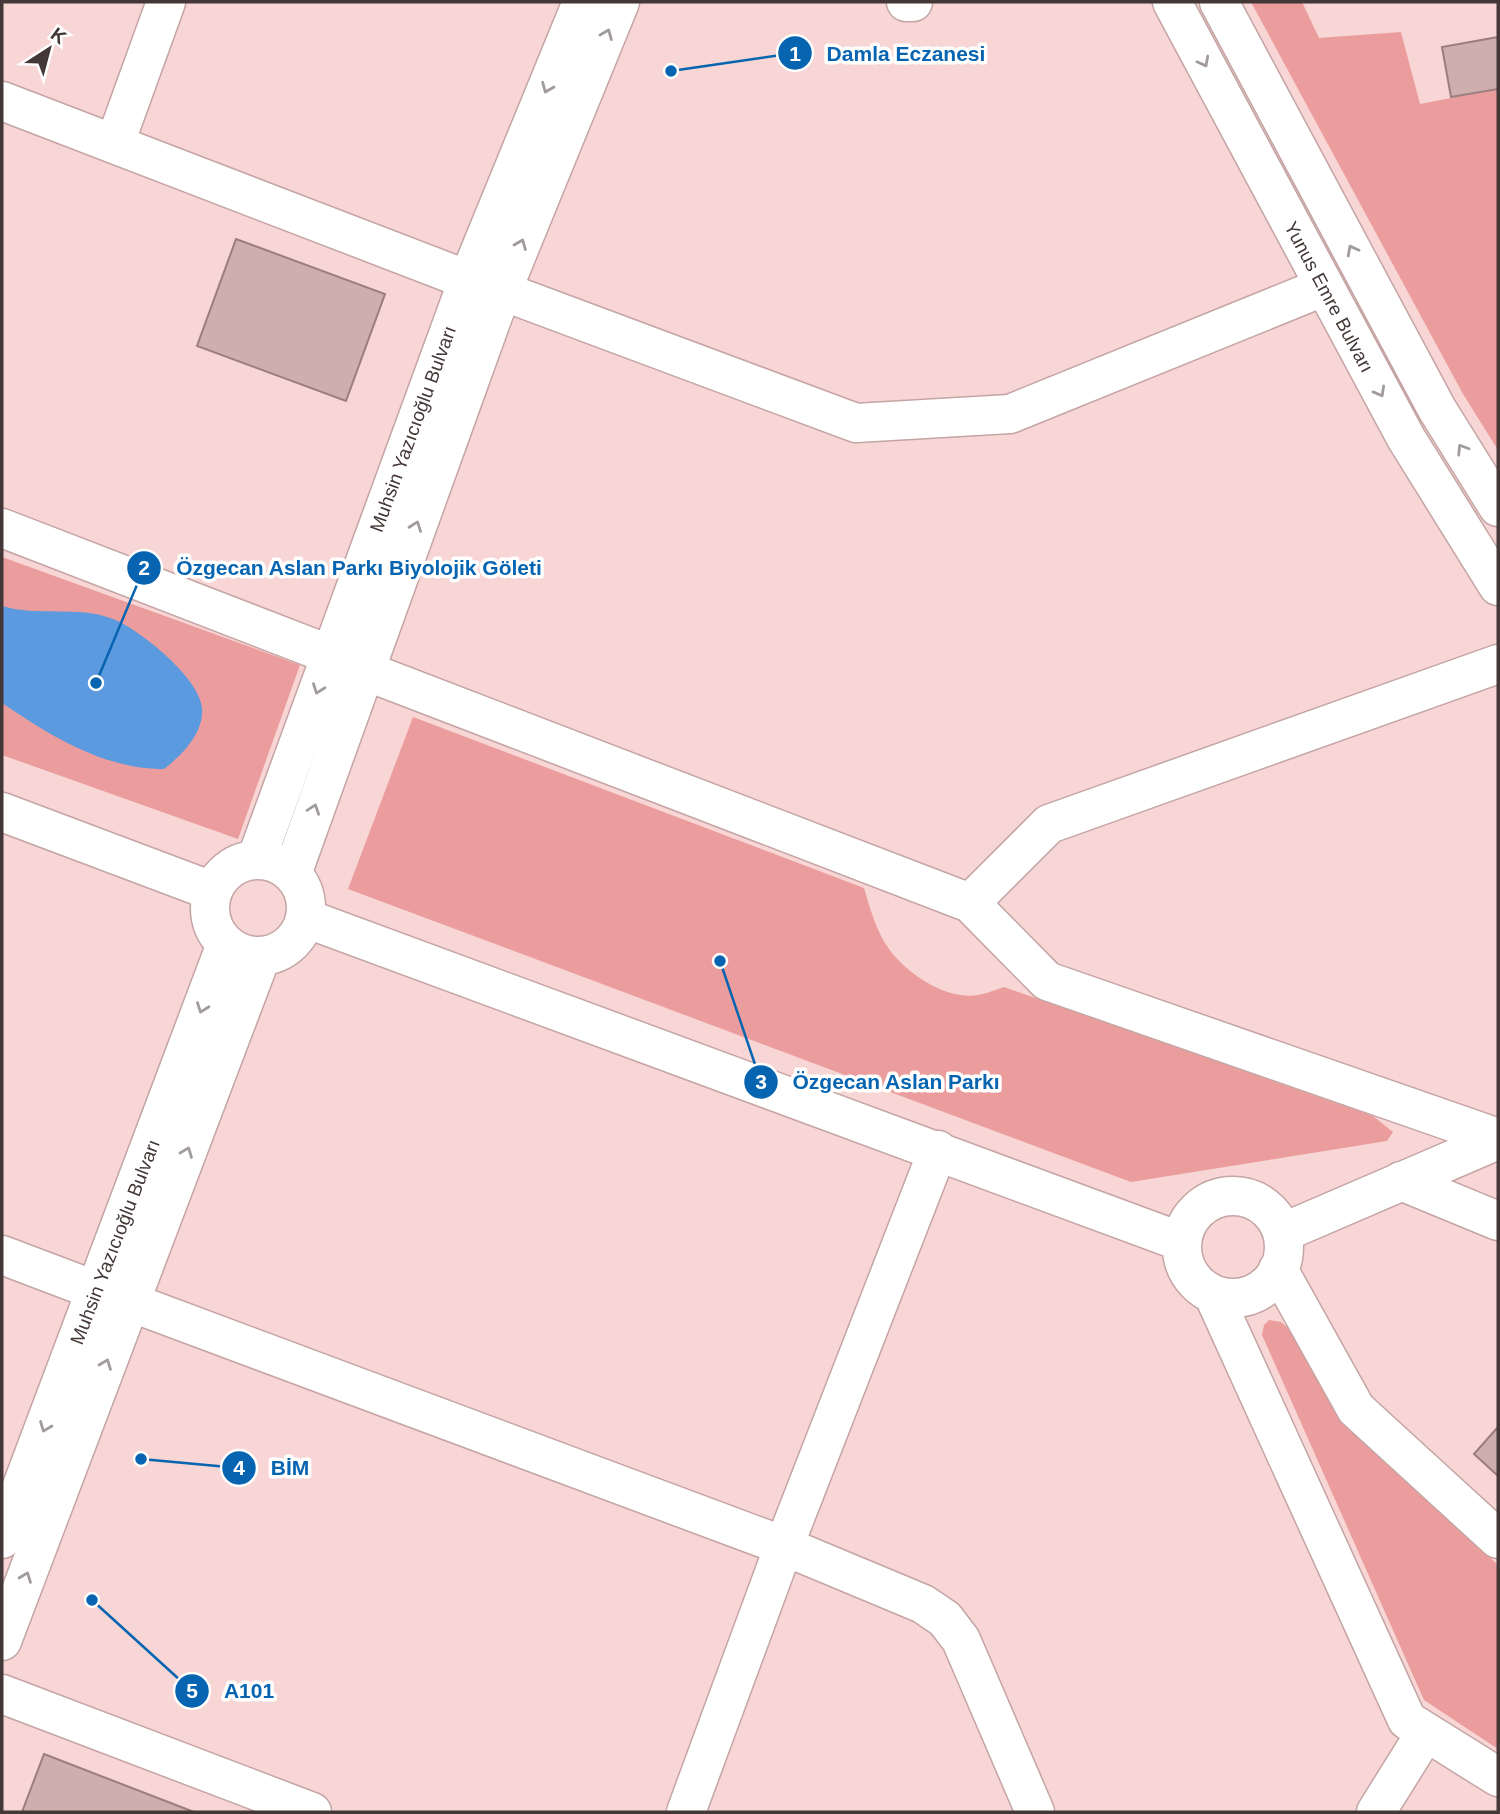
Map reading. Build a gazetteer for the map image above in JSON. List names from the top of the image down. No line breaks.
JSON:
{"streets":{"street":["Yunus Emre Bulvarı","Muhsin Yazıcıoğlu Bulvarı"]},"places":["Damla Eczanesi","Özgecan Aslan Parkı Biyolojik Göleti","Özgecan Aslan Parkı","BİM","A101"],"north":"top right"}
